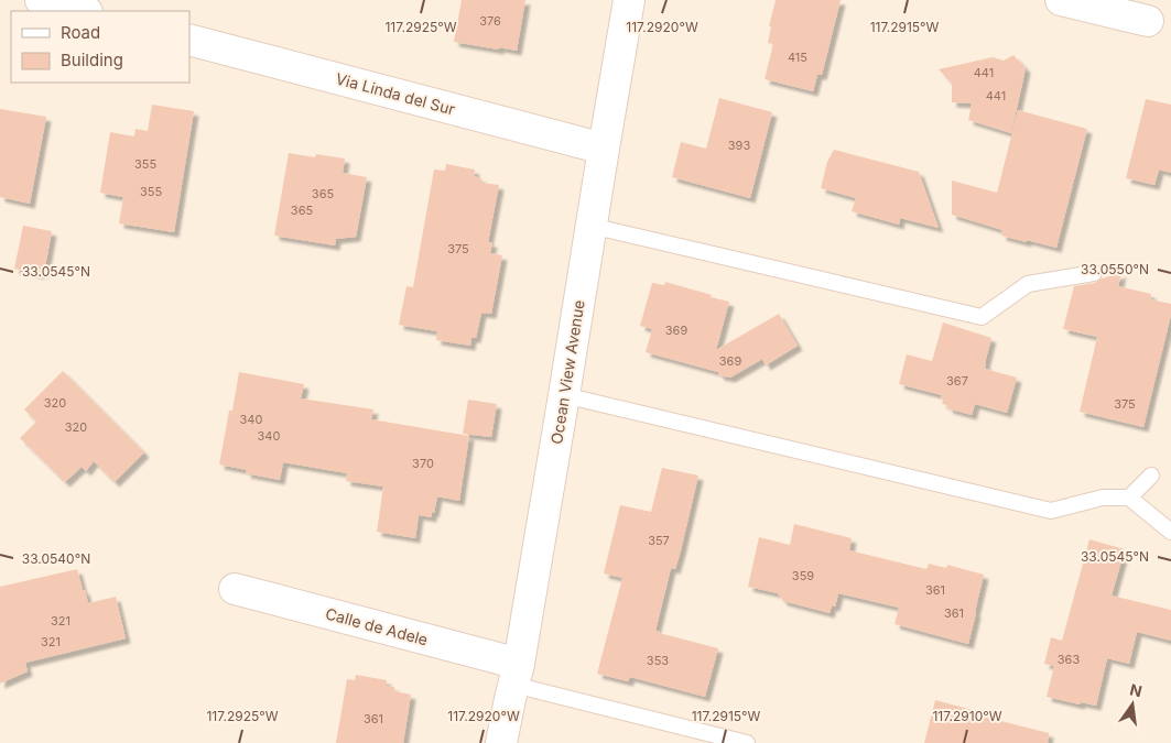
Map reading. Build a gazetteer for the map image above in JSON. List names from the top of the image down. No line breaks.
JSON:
{"streets":{"street":["Via Linda del Sur","Ocean View Avenue","Calle de Adele"]},"crossings":[["Via Linda del Sur","Ocean View Avenue"],["Ocean View Avenue","Calle de Adele"]],"house_numbers":["376","415","441","441","393","355","355","365","365","375","369","369","367","320","375","340","320","340","370","357","359","361","361","321","321","363","353","361"],"legend":["Road","Building"],"north":"top","coordinates":["117.2925°W","117.2920°W","117.2915°W","33.0550°N","33.0545°N","33.0540°N","117.2910°W"]}
